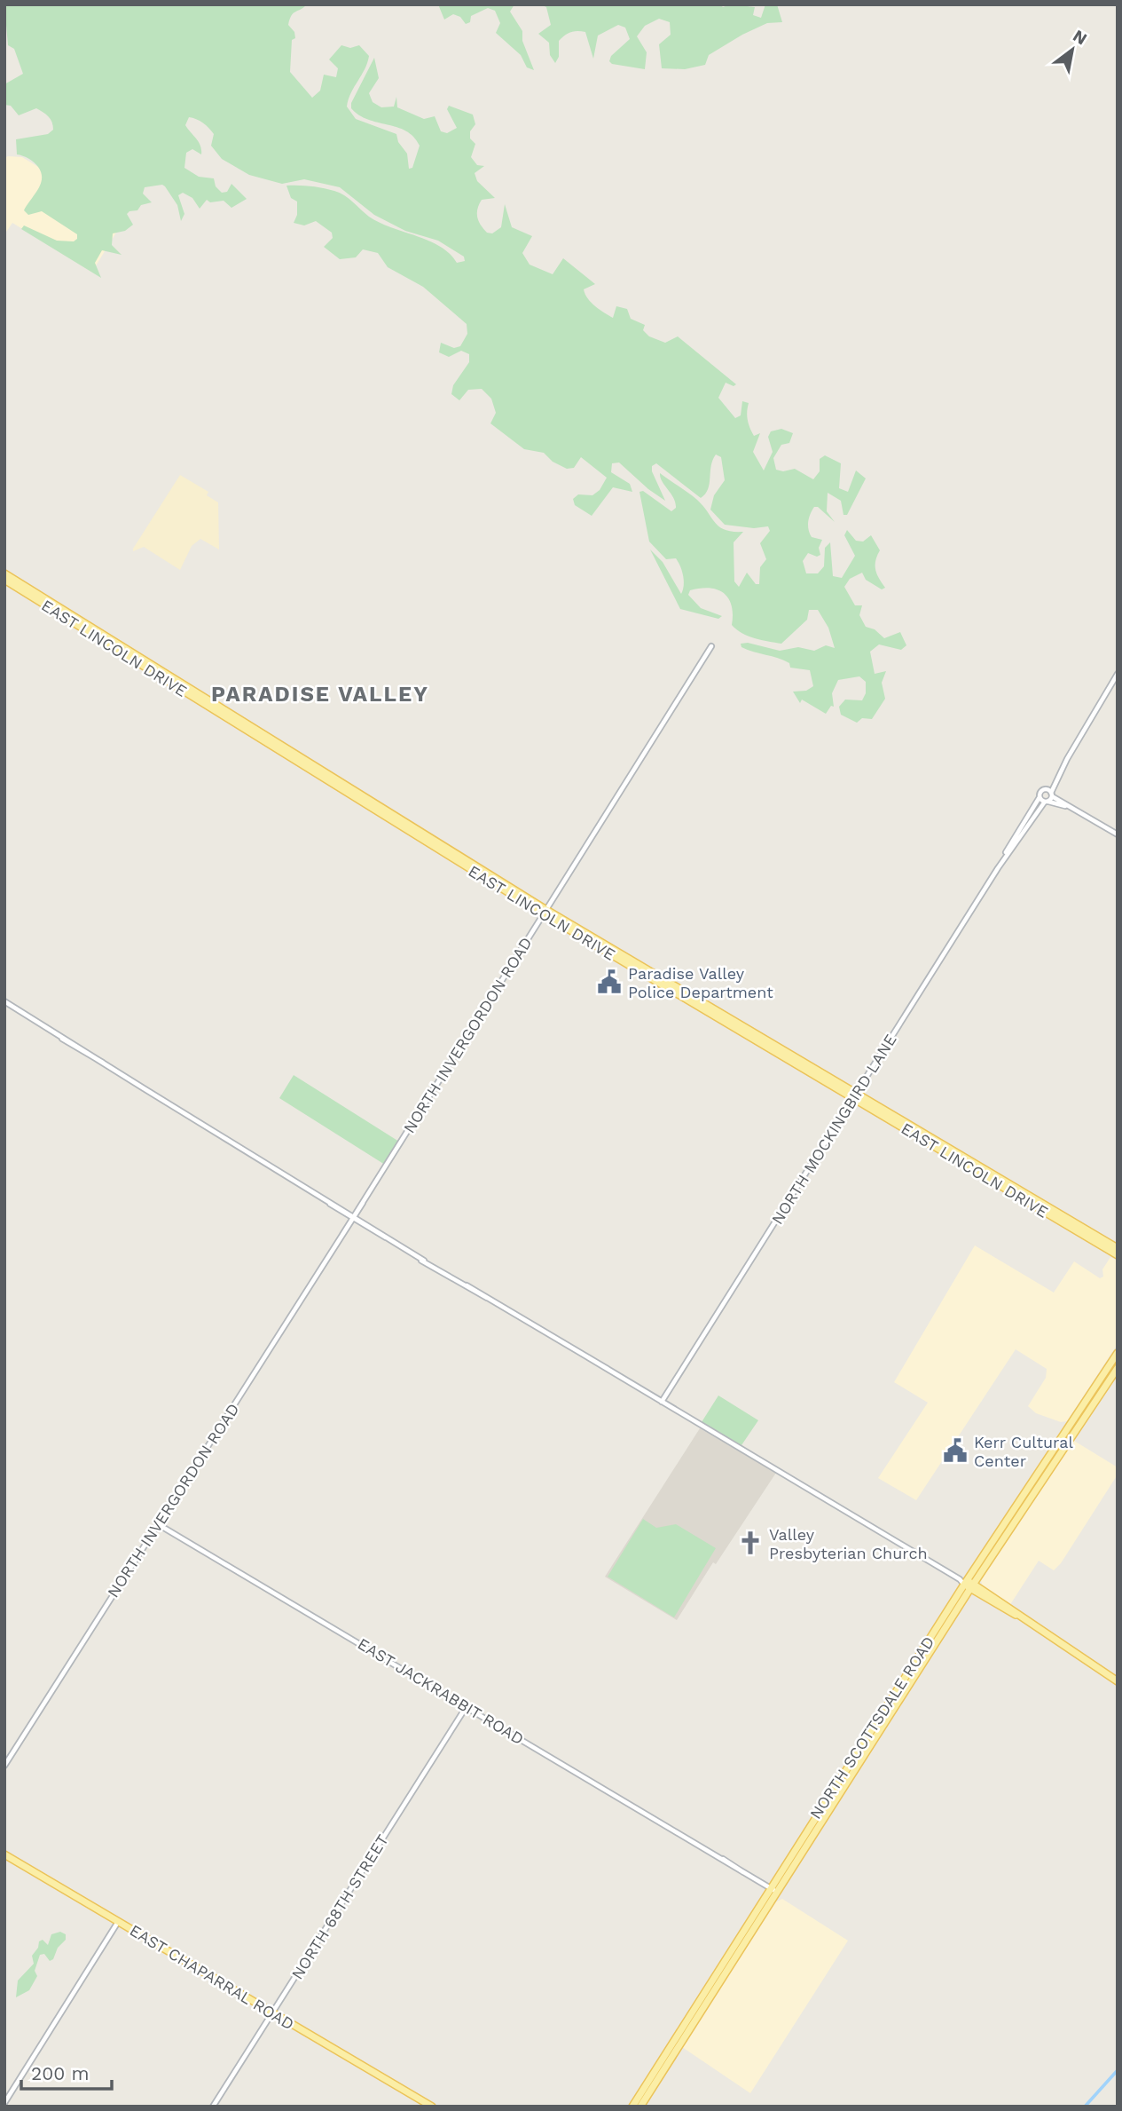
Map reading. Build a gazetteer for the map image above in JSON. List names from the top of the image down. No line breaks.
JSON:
{"streets":{"main road":["EAST LINCOLN DRIVE","NORTH SCOTTSDALE ROAD","EAST CHAPARRAL ROAD"],"street":["NORTH INVERGORDON ROAD","NORTH MOCKINGBIRD LANE","EAST JACKRABBIT ROAD","NORTH 68TH STREET"]},"crossings":[["EAST LINCOLN DRIVE","NORTH INVERGORDON ROAD"],["EAST LINCOLN DRIVE","NORTH MOCKINGBIRD LANE"],["NORTH INVERGORDON ROAD","EAST JACKRABBIT ROAD"],["EAST JACKRABBIT ROAD","NORTH SCOTTSDALE ROAD"],["EAST JACKRABBIT ROAD","NORTH 68TH STREET"],["NORTH 68TH STREET","EAST CHAPARRAL ROAD"]],"districts":["PARADISE VALLEY"],"places":{"public building":["Paradise Valley Police Department","Kerr Cultural Center"],"church":["Valley Presbyterian Church"]},"scale_bar":"200 m","north":"top right"}
